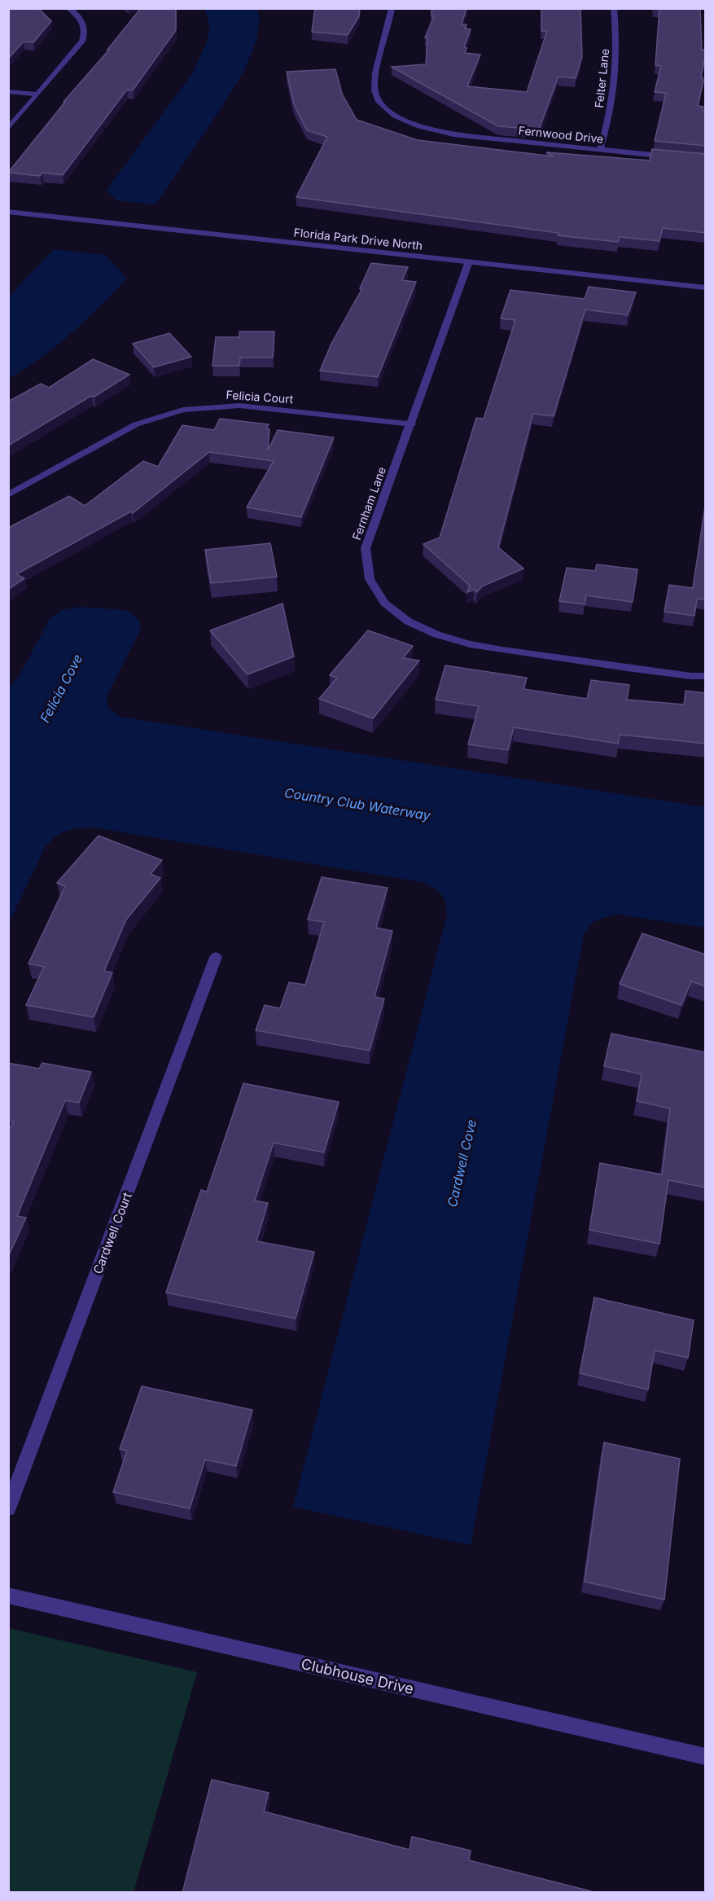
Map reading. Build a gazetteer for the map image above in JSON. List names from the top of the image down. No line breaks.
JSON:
{"streets":{"street":["Felter Lane","Fernwood Drive","Florida Park Drive North","Felicia Court","Fernham Lane","Cardwell Court","Clubhouse Drive"]},"crossings":[["Felter Lane","Fernwood Drive"],["Florida Park Drive North","Fernham Lane"],["Felicia Court","Fernham Lane"]],"water":["Felicia Cove","Country Club Waterway","Cardwell Cove"]}
